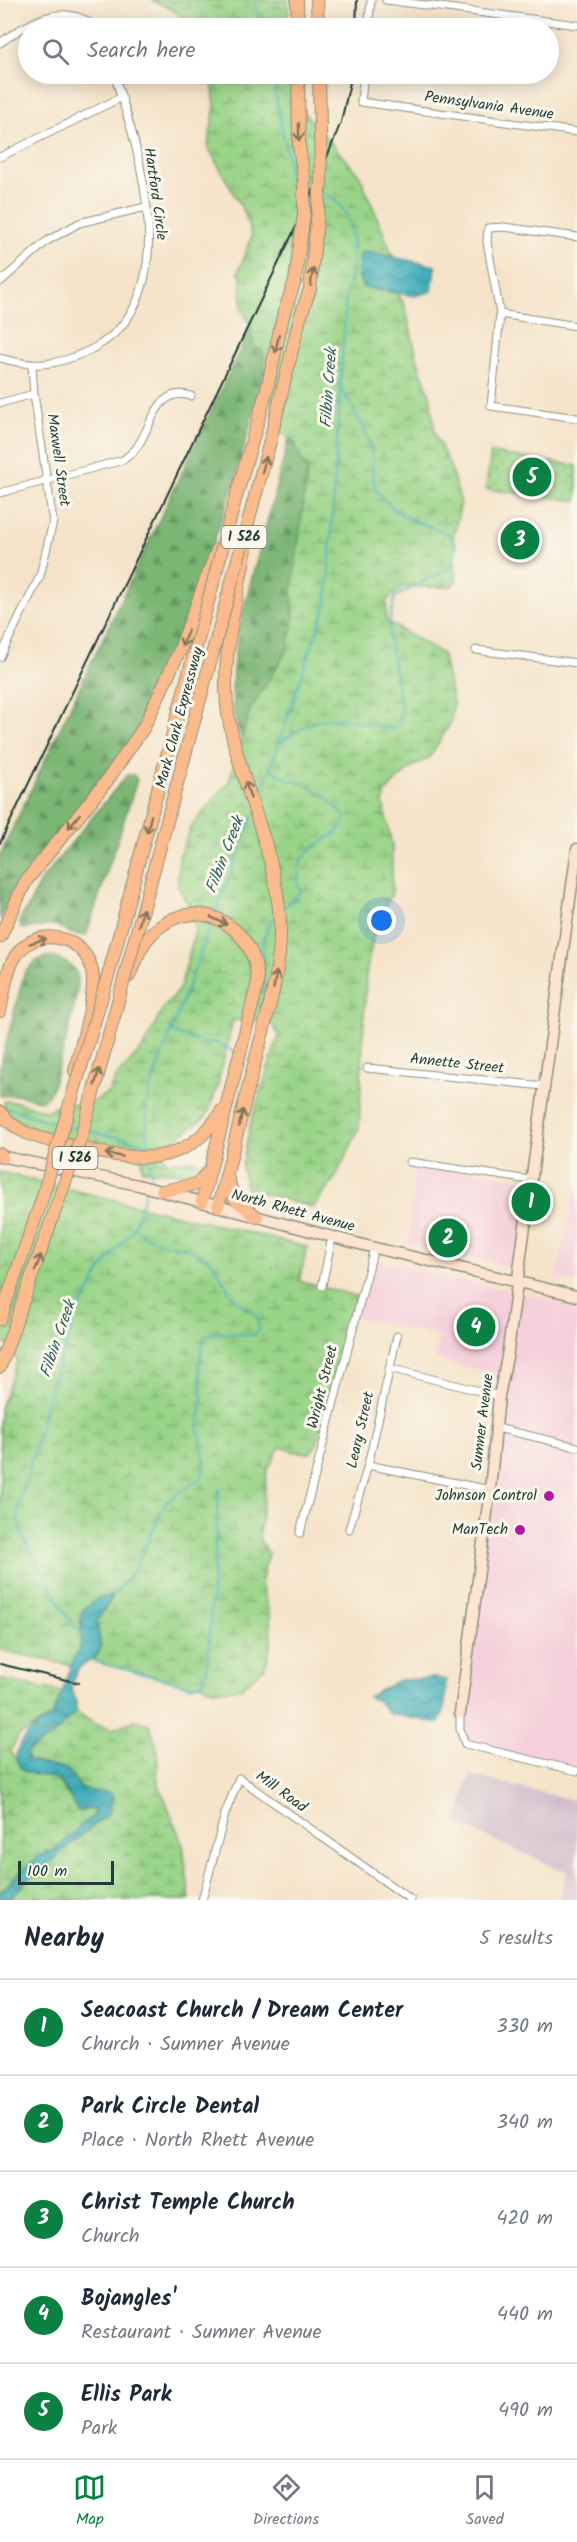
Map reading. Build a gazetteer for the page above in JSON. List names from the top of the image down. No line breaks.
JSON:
{"streets":{"highway":["I 526","Mark Clark Expressway"],"street":["Pennsylvania Avenue","Hartford Circle","Maxwell Street","Annette Street","North Rhett Avenue","Wright Street","Sumner Avenue","Leary Street","Mill Road"]},"crossings":[["Hartford Circle","Maxwell Street"],["Annette Street","Sumner Avenue"],["North Rhett Avenue","Wright Street"],["North Rhett Avenue","Sumner Avenue"]],"water":["Filbin Creek"],"places":["Johnson Control","ManTech"],"scale_bar":"100 m","page":{"search":"Search here","pins":["5","3","1","2","4"],"scale":"100 m","heading":["Nearby","5 results"],"list":[{"mark":"1","name":"Seacoast Church / Dream Center","note":"Church · Sumner Avenue","value":"330 m"},{"mark":"2","name":"Park Circle Dental","note":"Place · North Rhett Avenue","value":"340 m"},{"mark":"3","name":"Christ Temple Church","note":"Church","value":"420 m"},{"mark":"4","name":"Bojangles'","note":"Restaurant · Sumner Avenue","value":"440 m"},{"mark":"5","name":"Ellis Park","note":"Park","value":"490 m"}],"nav":["Map","Directions","Saved"]}}
